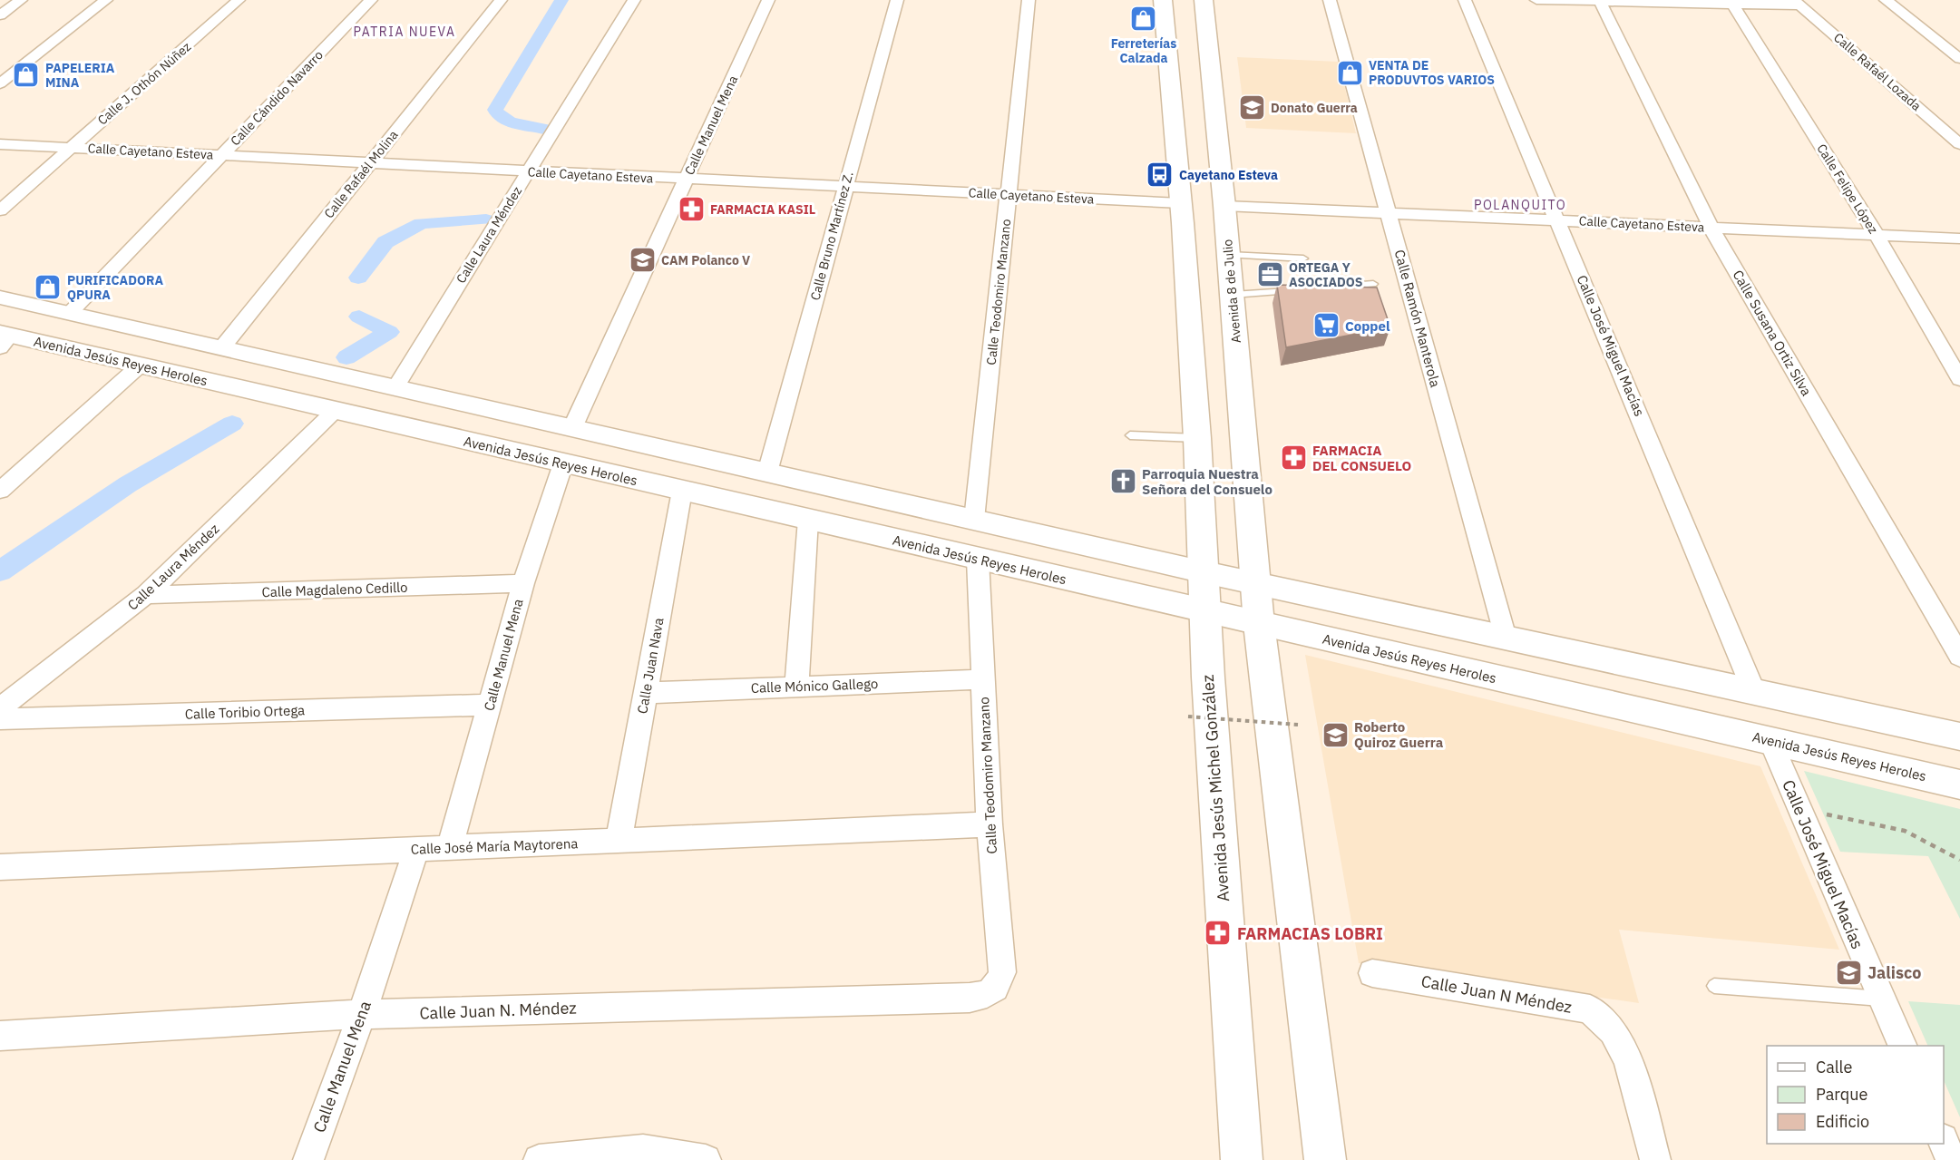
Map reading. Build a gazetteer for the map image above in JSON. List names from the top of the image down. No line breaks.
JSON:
{"streets":{"main road":["Avenida 8 de Julio","Avenida Jesús Michel González"],"street":["Calle Rafaél Lozada","Calle J. Othón Núñez","Calle Cándido Navarro","Calle Manuel Mena","Calle Cayetano Esteva","Calle Rafaél Molina","Calle Felipe López","Calle Laura Méndez","Calle Bruno Martínez Z.","Calle Teodomiro Manzano","Calle Ramón Manterola","Calle Susana Ortiz Silva","Calle José Miguel Macías","Avenida Jesús Reyes Heroles","Calle Magdaleno Cedillo","Calle Juan Nava","Calle Mónico Gallego","Calle Toribio Ortega","Calle José María Maytorena","Calle Juan N Méndez","Calle Juan N. Méndez"]},"crossings":[["Calle J. Othón Núñez","Calle Cayetano Esteva"],["Calle Cándido Navarro","Calle Cayetano Esteva"],["Calle Manuel Mena","Calle Cayetano Esteva"],["Calle Manuel Mena","Avenida Jesús Reyes Heroles"],["Calle Manuel Mena","Calle Magdaleno Cedillo"],["Calle Manuel Mena","Calle Toribio Ortega"],["Calle Manuel Mena","Calle José María Maytorena"],["Calle Manuel Mena","Calle Juan N. Méndez"],["Calle Cayetano Esteva","Calle Rafaél Molina"],["Calle Cayetano Esteva","Calle Felipe López"],["Calle Cayetano Esteva","Calle Laura Méndez"],["Calle Cayetano Esteva","Calle Bruno Martínez Z."],["Calle Cayetano Esteva","Avenida 8 de Julio"],["Calle Cayetano Esteva","Calle Teodomiro Manzano"],["Calle Cayetano Esteva","Calle Ramón Manterola"],["Calle Cayetano Esteva","Calle Susana Ortiz Silva"],["Calle Cayetano Esteva","Calle José Miguel Macías"],["Calle Laura Méndez","Avenida Jesús Reyes Heroles"],["Calle Laura Méndez","Calle Magdaleno Cedillo"],["Avenida 8 de Julio","Avenida Jesús Reyes Heroles"],["Calle Teodomiro Manzano","Avenida Jesús Reyes Heroles"],["Calle Teodomiro Manzano","Calle Mónico Gallego"],["Calle Teodomiro Manzano","Calle José María Maytorena"],["Calle Teodomiro Manzano","Calle Juan N. Méndez"],["Calle José Miguel Macías","Avenida Jesús Reyes Heroles"],["Avenida Jesús Reyes Heroles","Calle Juan Nava"],["Avenida Jesús Reyes Heroles","Avenida Jesús Michel González"],["Calle Juan Nava","Calle Mónico Gallego"],["Calle Juan Nava","Calle José María Maytorena"]],"districts":["PATRIA NUEVA","POLANQUITO"],"places":{"shop":["Ferreterías Calzada","VENTA DE PRODUVTOS VARIOS","PAPELERIA MINA","PURIFICADORA QPURA"],"school or university":["Donato Guerra","CAM Polanco V","Roberto Quiroz Guerra","Jalisco"],"bus stop":["Cayetano Esteva"],"pharmacy":["FARMACIA KASIL","FARMACIA DEL CONSUELO","FARMACIAS LOBRI"],"office":["ORTEGA Y ASOCIADOS"],"supermarket":["Coppel"],"church":["Parroquia Nuestra Señora del Consuelo"]},"legend":["Calle","Parque","Edificio"]}
